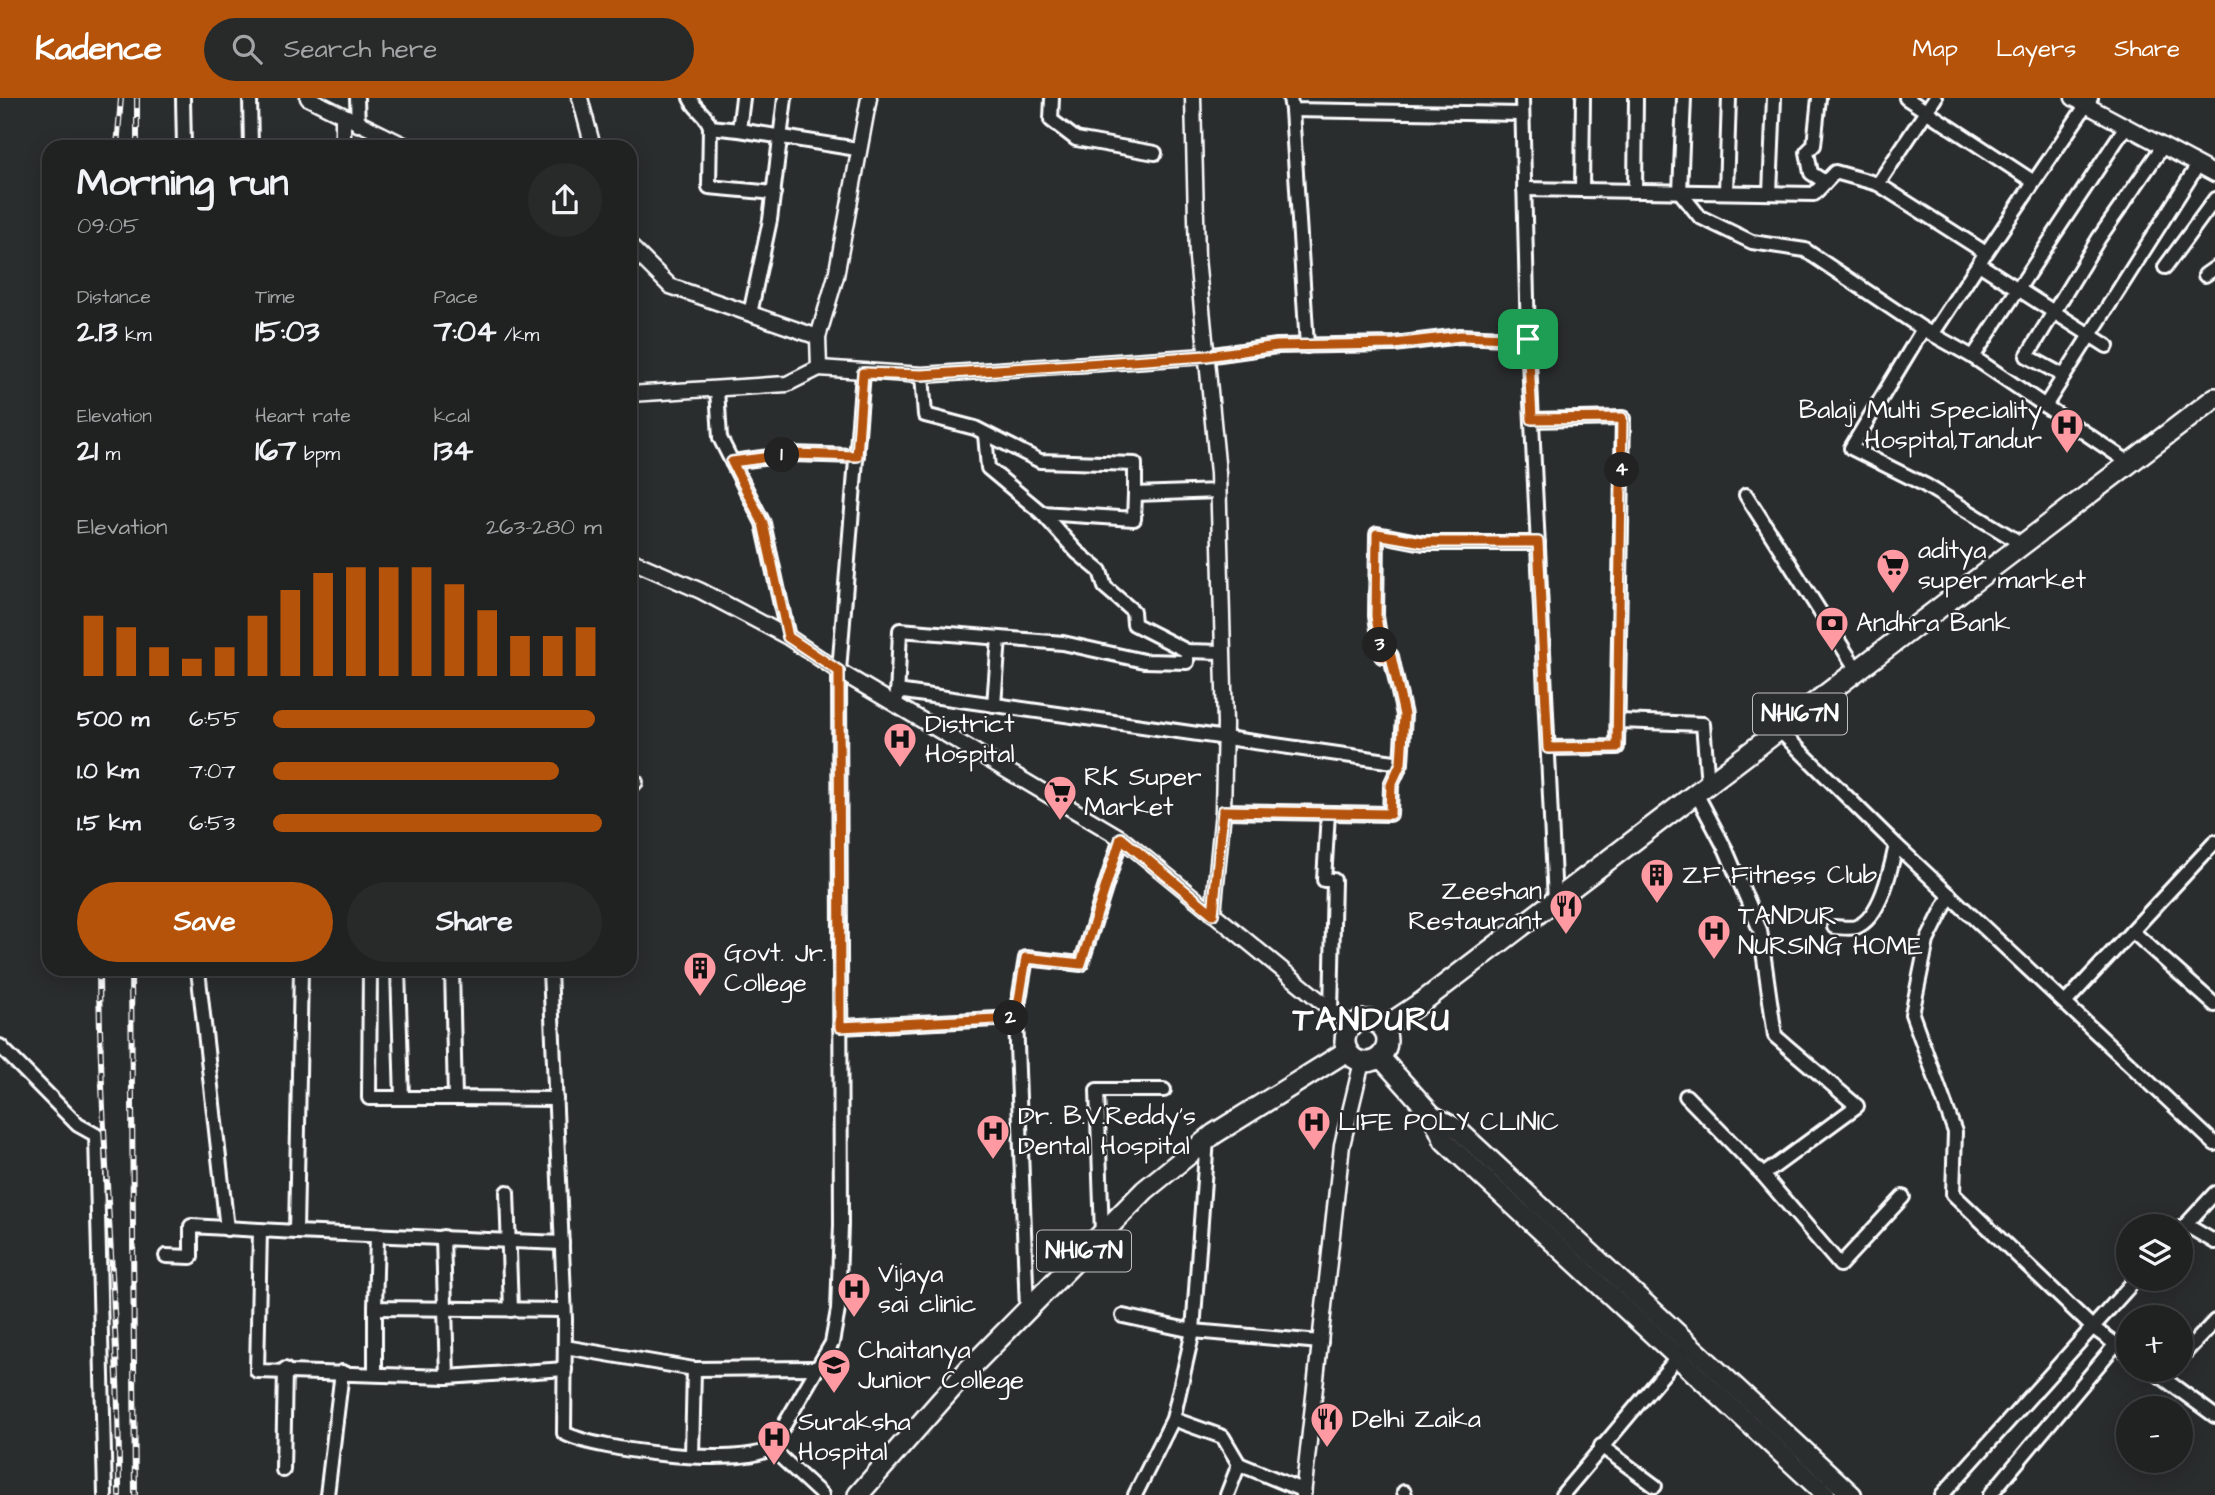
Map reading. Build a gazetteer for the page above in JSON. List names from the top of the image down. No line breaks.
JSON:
{"streets":{"highway":["NH167N"]},"districts":["TANDURU"],"places":{"hospital":["Balaji Multi Speciality Hospital,Tandur","District Hospital","TANDUR NURSING HOME","LIFE POLY CLINIC","Dr. B.V.Reddy's Dental Hospital","Vijaya sai clinic","Suraksha Hospital"],"supermarket":["aditya super market","RK Super Market"],"bank":["Andhra Bank"],"building":["ZF Fitness Club","Govt. Jr. College"],"restaurant":["Zeeshan Restaurant","Delhi Zaika"],"school or university":["Chaitanya Junior College"]},"page":{"header":"Kadence","search":"Search here","nav":["Map","Layers","Share"],"heading":["Morning run","09:05"],"stats":[["Distance","2.13 km"],["Time","15:03"],["Pace","7:04 /km"],["Elevation","21 m"],["Heart rate","167 bpm"],["kcal","134"]],"pins":["1","4","3","2"],"chart":["Elevation","263–280 m"],"list":[{"name":"500 m","note":"6:55"},{"name":"1.0 km","note":"7:07"},{"name":"1.5 km","note":"6:53"}],"buttons":["Save","Share"],"map_buttons":["+","−"]}}
